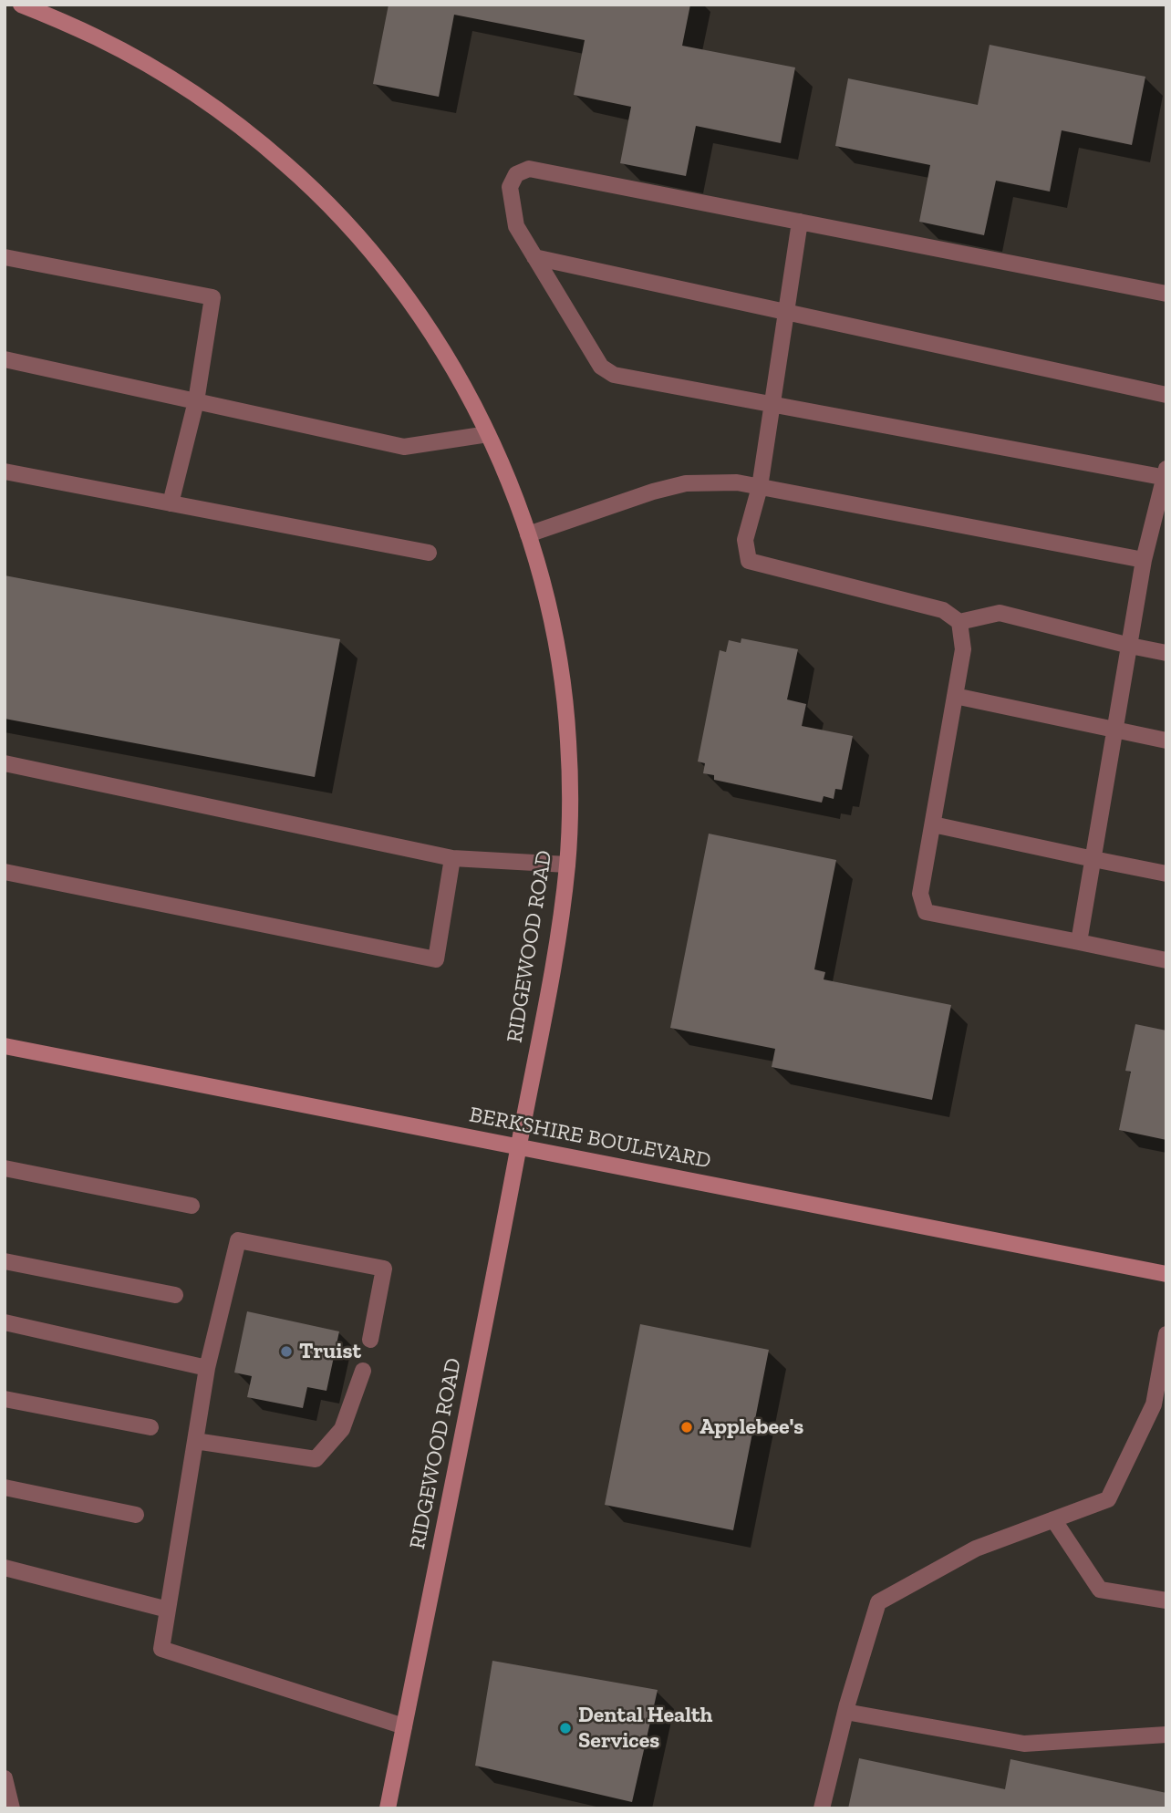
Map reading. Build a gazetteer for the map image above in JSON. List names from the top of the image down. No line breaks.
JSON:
{"streets":{"street":["RIDGEWOOD ROAD","BERKSHIRE BOULEVARD"]},"crossings":[["RIDGEWOOD ROAD","BERKSHIRE BOULEVARD"]],"places":["Truist","Applebee's","Dental Health Services"]}
